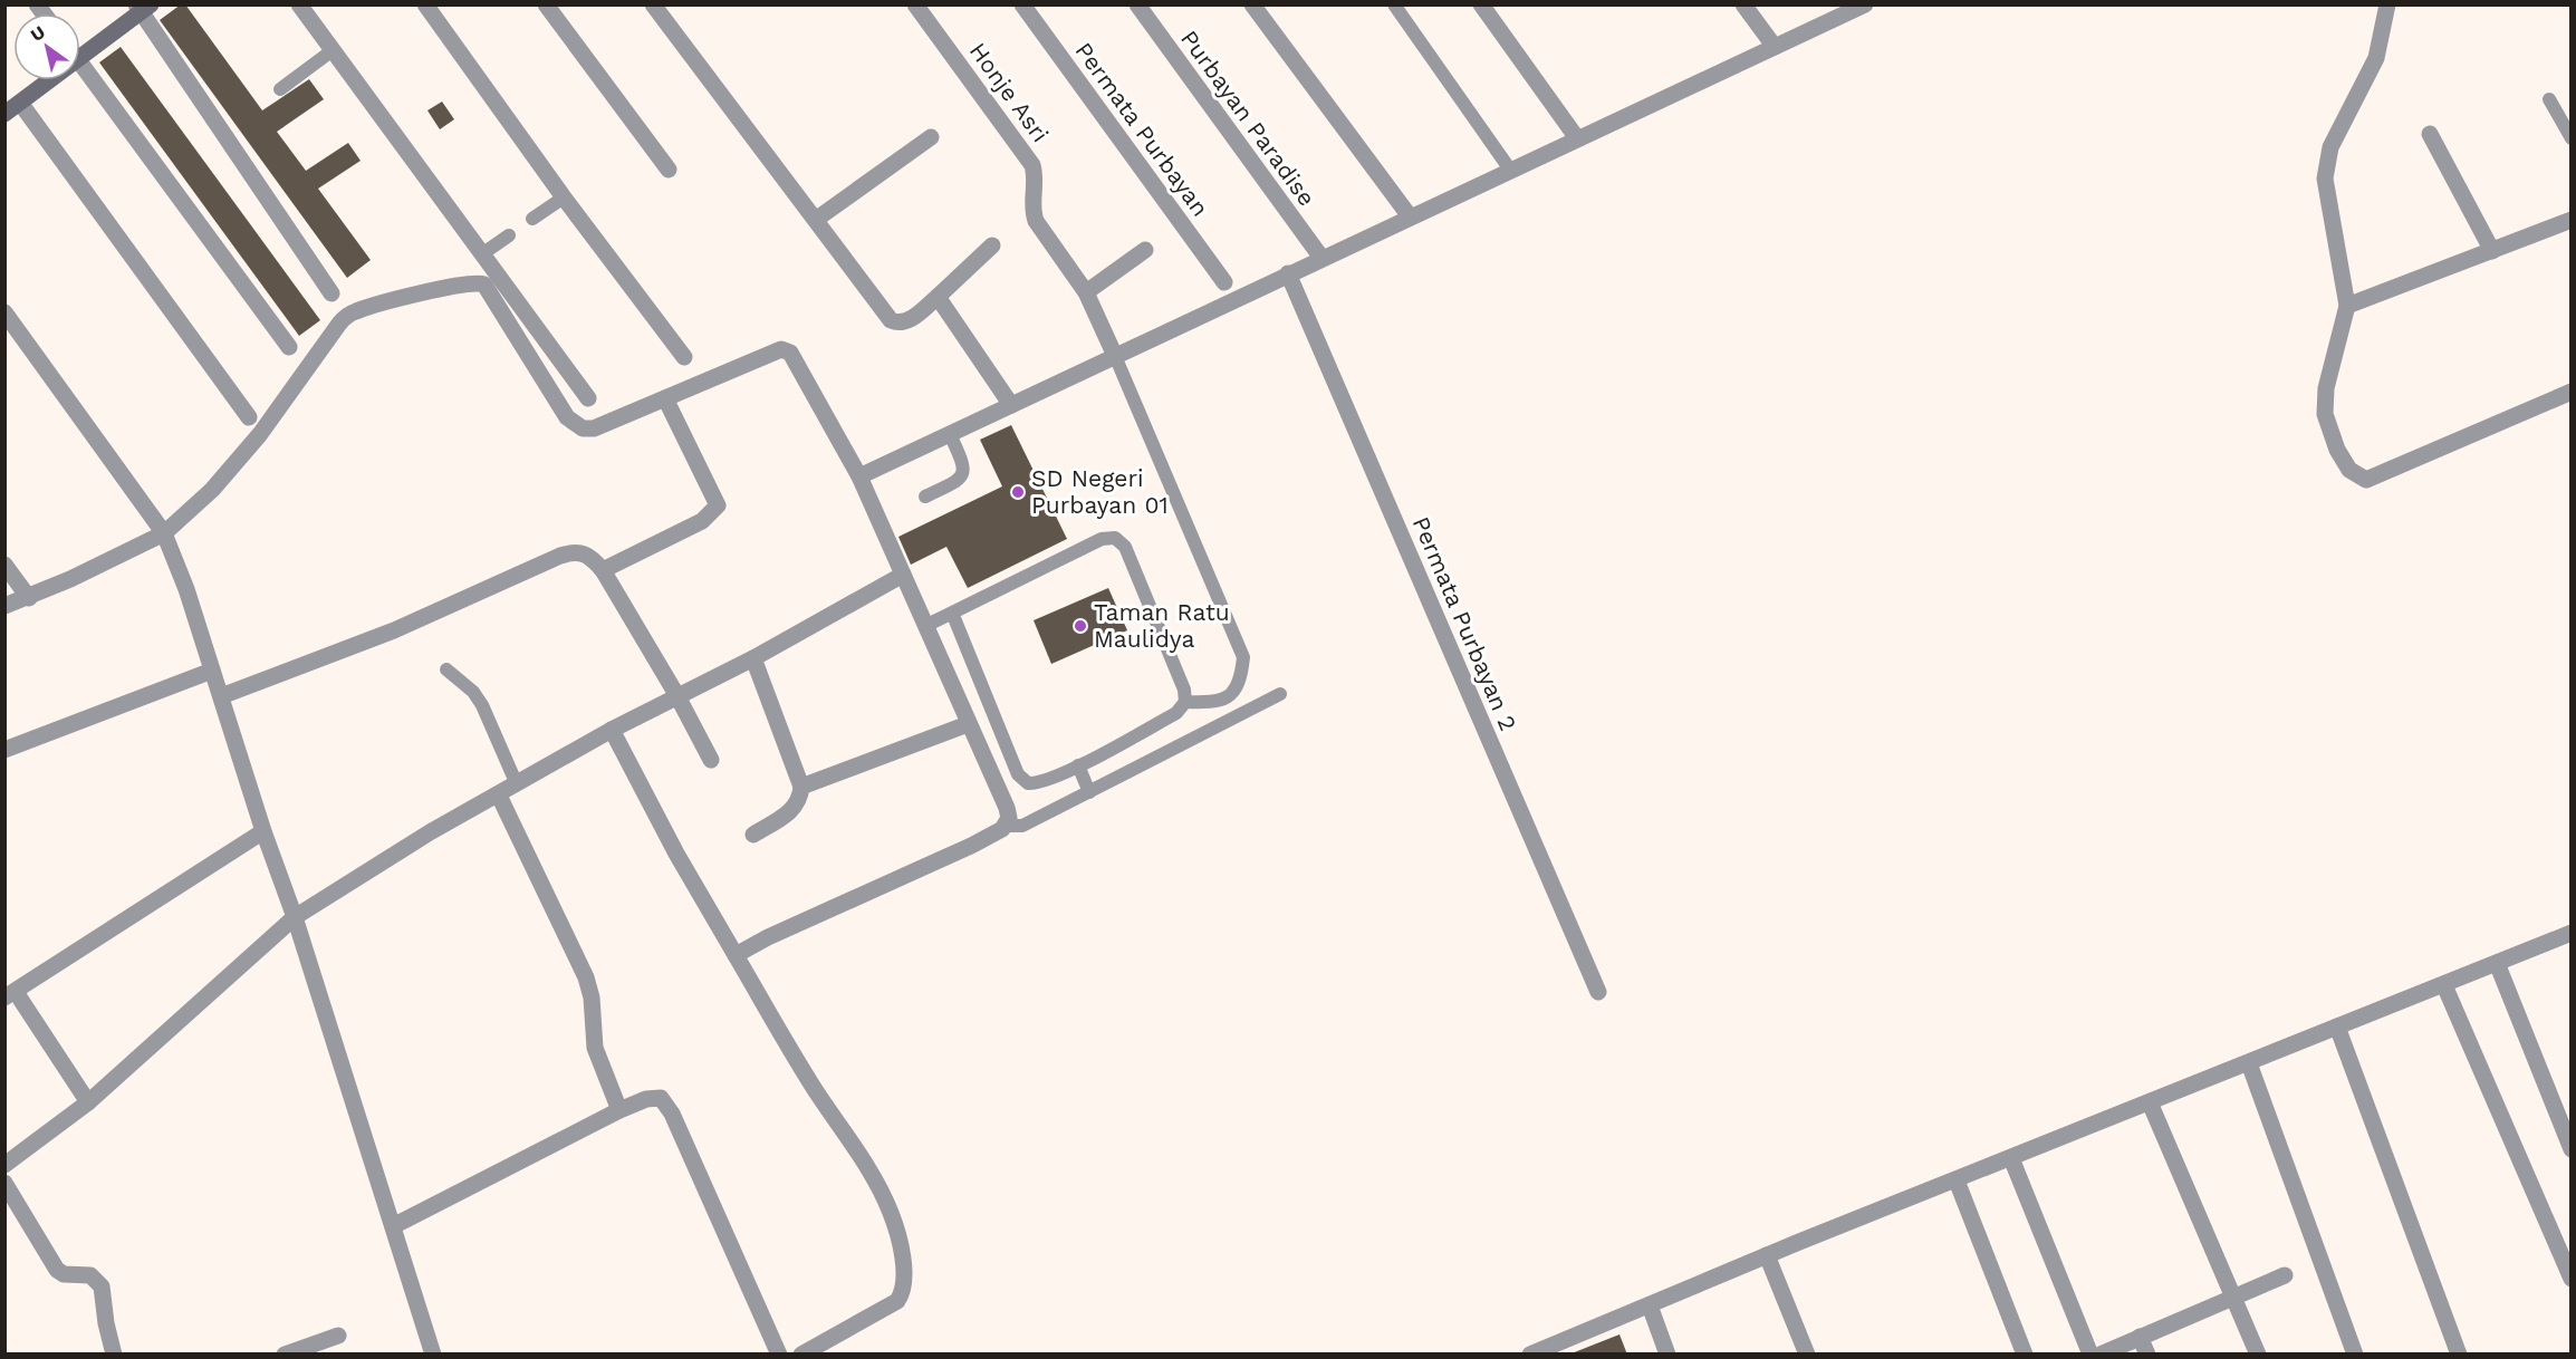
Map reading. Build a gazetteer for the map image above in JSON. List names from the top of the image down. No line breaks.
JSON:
{"streets":{"street":["Honje Asri","Purbayan Paradise","Permata Purbayan","Permata Purbayan 2"]},"places":["SD Negeri Purbayan 01","Taman Ratu Maulidya"],"north":"top left"}
